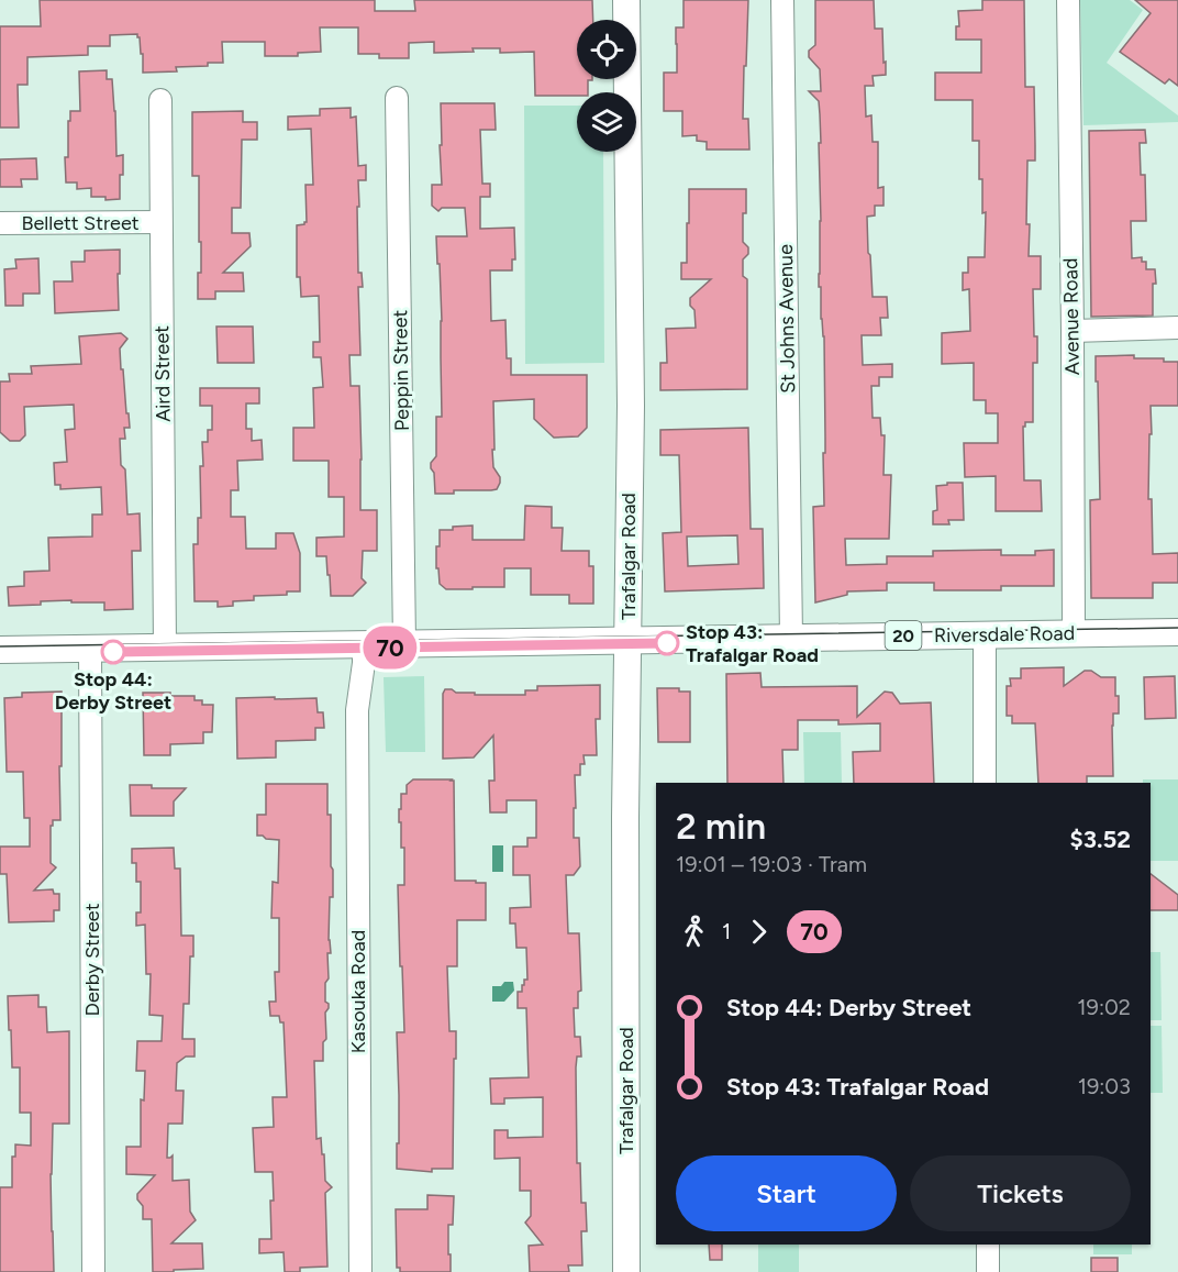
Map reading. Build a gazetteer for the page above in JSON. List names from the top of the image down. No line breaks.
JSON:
{"streets":{"main road":["Trafalgar Road","Riversdale Road","20"],"street":["Bellett Street","Avenue Road","St Johns Avenue","Peppin Street","Aird Street","Derby Street","Kasouka Road"]},"crossings":[["Bellett Street","Aird Street"],["Avenue Road","Riversdale Road"],["St Johns Avenue","Riversdale Road"],["Peppin Street","Riversdale Road"],["Aird Street","Riversdale Road"],["Trafalgar Road","Riversdale Road"],["Riversdale Road","Derby Street"],["Riversdale Road","Kasouka Road"]],"places":["Stop 43: Trafalgar Road","Stop 44: Derby Street"],"lines":["tram line 70"],"page":{"on_map":"70","heading":["2 min","19:01 – 19:03 · Tram","$3.52"],"legs":["1","70"],"list":[{"name":"Stop 44: Derby Street","value":"19:02"},{"name":"Stop 43: Trafalgar Road","value":"19:03"}],"buttons":["Start","Tickets"]}}
